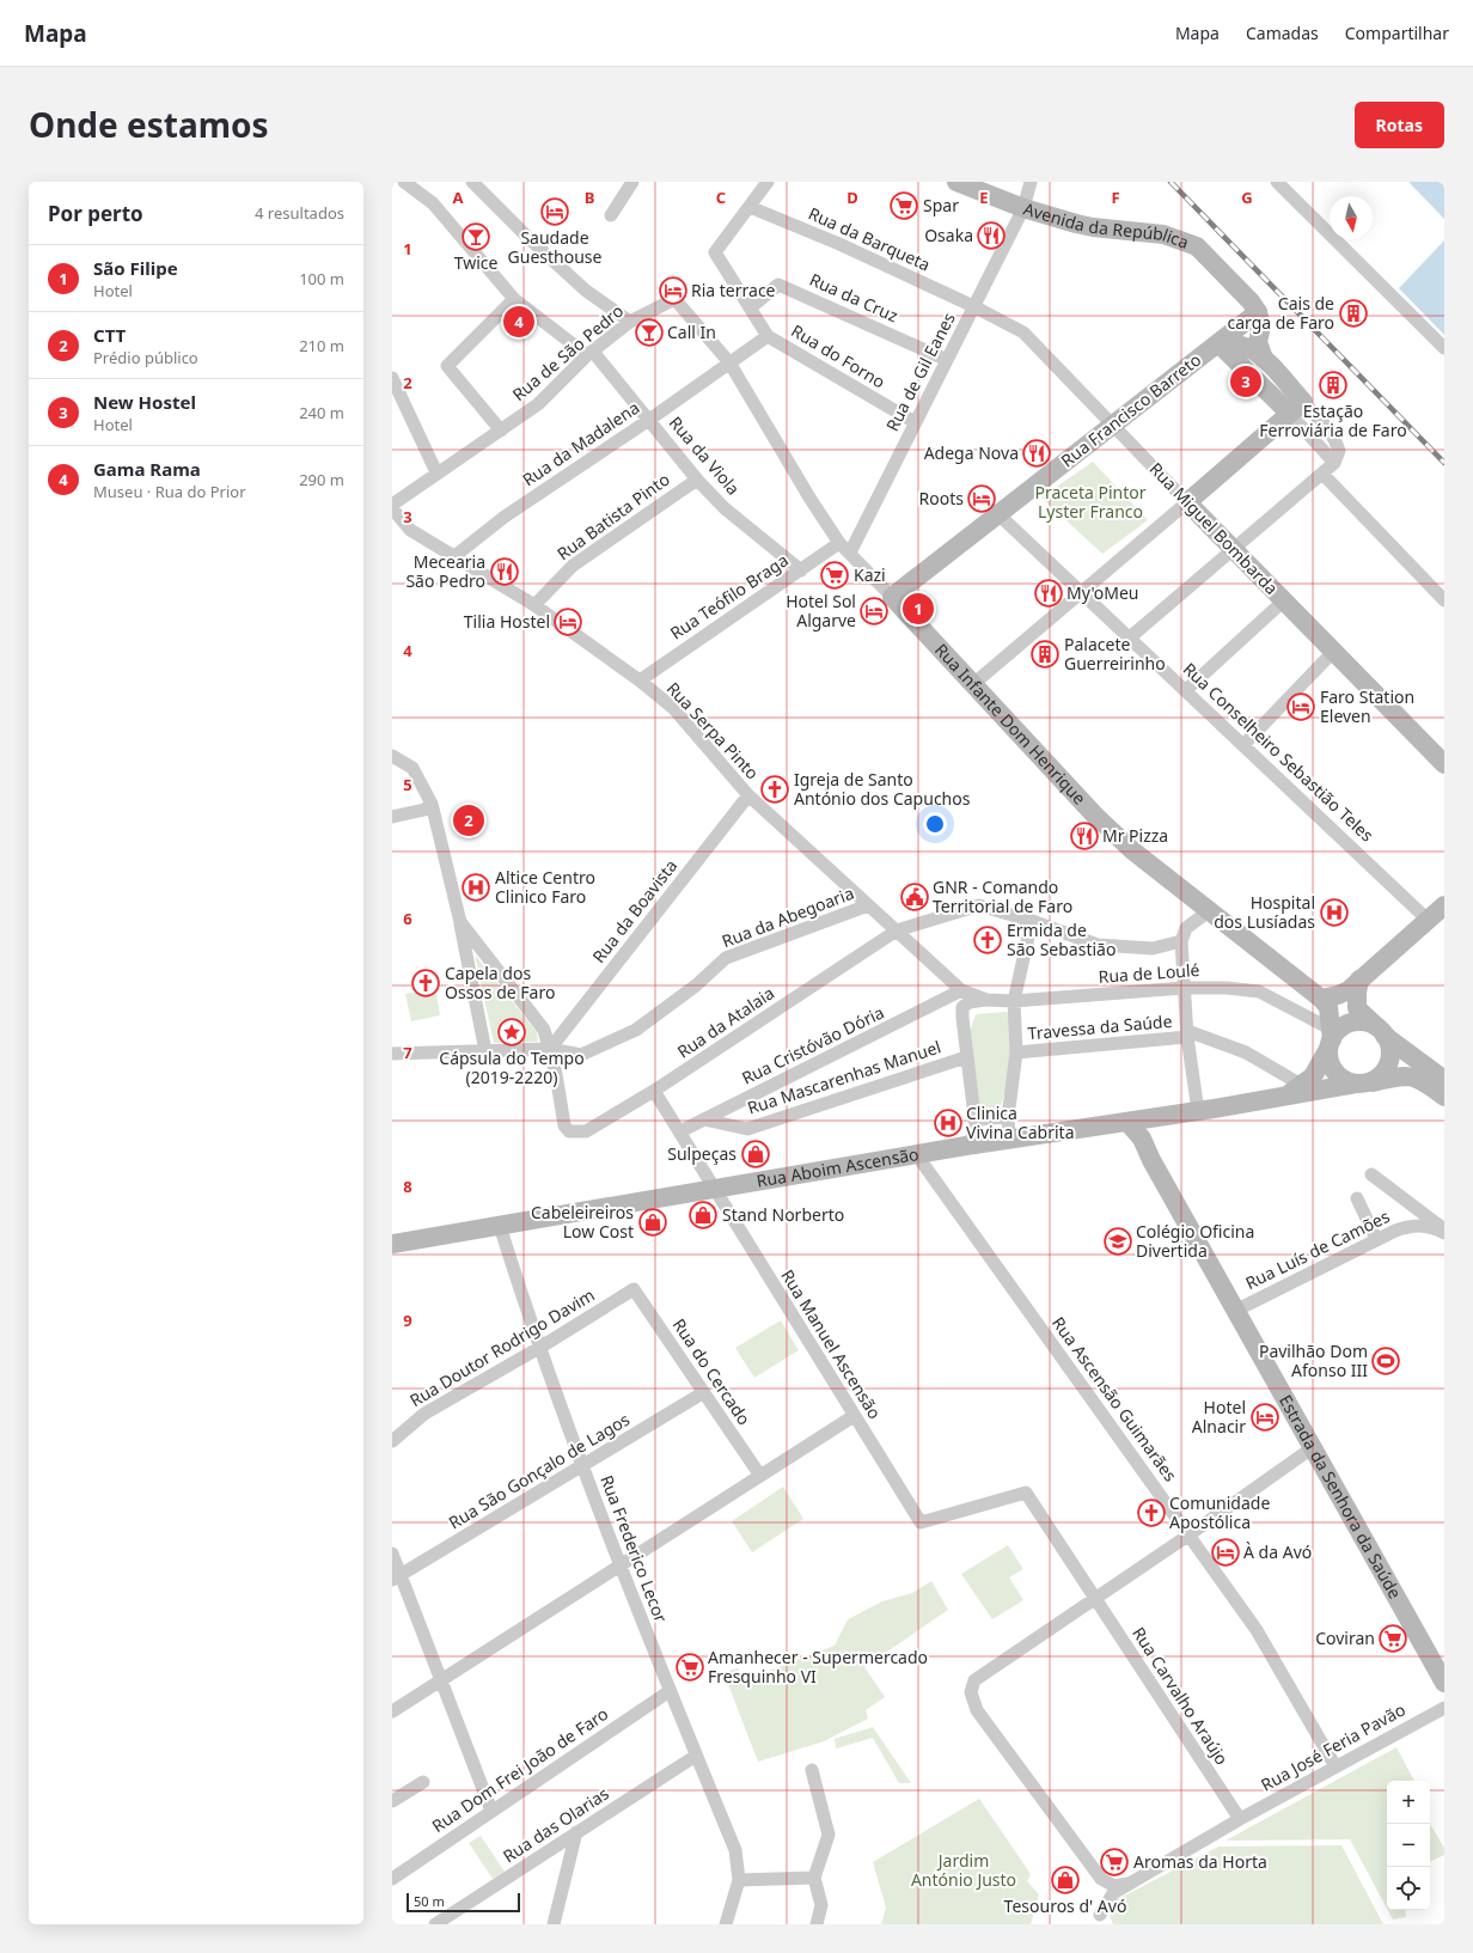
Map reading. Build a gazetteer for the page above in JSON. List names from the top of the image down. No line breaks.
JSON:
{"streets":{"street":["Avenida da República","Rua da Barqueta","Rua da Cruz","Rua de São Pedro","Rua do Forno","Rua de Gil Eanes","Rua Francisco Barreto","Rua da Madalena","Rua da Viola","Rua Batista Pinto","Rua Miguel Bombarda","Rua Teófilo Braga","Rua Infante Dom Henrique","Rua Serpa Pinto","Rua Conselheiro Sebastião Teles","Rua da Boavista","Rua da Abegoaria","Rua de Loulé","Rua da Atalaia","Travessa da Saúde","Rua Cristóvão Dória","Rua Mascarenhas Manuel","Rua Aboim Ascensão","Rua Luís de Camões","Rua Manuel Ascensão","Rua Doutor Rodrigo Davim","Rua do Cercado","Rua Ascensão Guimarães","Rua São Gonçalo de Lagos","Estrada da Senhora da Saúde","Rua Frederico Lecor","Rua Carvalho Araújo","Rua José Feria Pavão","Rua Dom Frei João de Faro","Rua das Olarias"]},"crossings":[["Avenida da República","Rua de Gil Eanes"],["Avenida da República","Rua Francisco Barreto"],["Rua da Barqueta","Rua de Gil Eanes"],["Rua da Barqueta","Rua Miguel Bombarda"],["Rua da Cruz","Rua de Gil Eanes"],["Rua de São Pedro","Rua da Viola"],["Rua de São Pedro","Rua Infante Dom Henrique"],["Rua do Forno","Rua de Gil Eanes"],["Rua do Forno","Rua da Madalena"],["Rua de Gil Eanes","Rua Miguel Bombarda"],["Rua de Gil Eanes","Rua Infante Dom Henrique"],["Rua Francisco Barreto","Rua Miguel Bombarda"],["Rua Francisco Barreto","Rua Infante Dom Henrique"],["Rua Francisco Barreto","Rua Conselheiro Sebastião Teles"],["Rua da Madalena","Rua da Viola"],["Rua da Madalena","Rua Infante Dom Henrique"],["Rua da Madalena","Rua Serpa Pinto"],["Rua da Viola","Rua Batista Pinto"],["Rua da Viola","Rua Teófilo Braga"],["Rua Batista Pinto","Rua Serpa Pinto"],["Rua Teófilo Braga","Rua Infante Dom Henrique"],["Rua Teófilo Braga","Rua Serpa Pinto"],["Rua Infante Dom Henrique","Rua de Loulé"],["Rua Infante Dom Henrique","Rua Aboim Ascensão"],["Rua Serpa Pinto","Rua da Boavista"],["Rua Serpa Pinto","Rua da Abegoaria"],["Rua Serpa Pinto","Rua de Loulé"],["Rua Serpa Pinto","Rua da Atalaia"],["Rua Serpa Pinto","Rua Cristóvão Dória"],["Rua da Boavista","Rua da Abegoaria"],["Rua da Boavista","Rua da Atalaia"],["Rua da Abegoaria","Rua da Atalaia"],["Rua de Loulé","Rua Cristóvão Dória"],["Rua de Loulé","Rua Aboim Ascensão"],["Rua da Atalaia","Rua Manuel Ascensão"],["Rua Cristóvão Dória","Rua Mascarenhas Manuel"],["Rua Cristóvão Dória","Rua Manuel Ascensão"],["Rua Aboim Ascensão","Rua Manuel Ascensão"],["Rua Aboim Ascensão","Rua Ascensão Guimarães"],["Rua Aboim Ascensão","Rua Frederico Lecor"],["Rua Luís de Camões","Estrada da Senhora da Saúde"],["Rua Manuel Ascensão","Rua Carvalho Araújo"],["Rua Doutor Rodrigo Davim","Rua do Cercado"],["Rua Doutor Rodrigo Davim","Rua Frederico Lecor"],["Rua do Cercado","Rua São Gonçalo de Lagos"],["Rua Ascensão Guimarães","Rua José Feria Pavão"],["Rua São Gonçalo de Lagos","Rua Frederico Lecor"],["Rua Frederico Lecor","Rua Dom Frei João de Faro"],["Rua Frederico Lecor","Rua das Olarias"],["Rua Carvalho Araújo","Rua José Feria Pavão"]],"parks":["Praceta Pintor Lyster Franco","Jardim António Justo"],"places":{"supermarket":["Spar","Kazi","Coviran","Amanhecer - Supermercado Fresquinho VI","Aromas da Horta"],"hotel":["Saudade Guesthouse","Ria terrace","Roots","Hotel Sol Algarve","Tilia Hostel","Faro Station Eleven","Hotel Alnacir","À da Avó"],"restaurant":["Osaka","Adega Nova","Mecearia São Pedro","My'oMeu","Mr Pizza"],"bar":["Twice","Call In"],"building":["Cais de carga de Faro","Estação Ferroviária de Faro","Palacete Guerreirinho"],"church":["Igreja de Santo António dos Capuchos","Ermida de São Sebastião","Capela dos Ossos de Faro","Comunidade Apostólica"],"hospital":["Altice Centro Clinico Faro","Hospital dos Lusíadas","Clinica Vivina Cabrita"],"public building":["GNR - Comando Territorial de Faro"],"place":["Cápsula do Tempo (2019-2220)"],"shop":["Sulpeças","Stand Norberto","Cabeleireiros Low Cost","Tesouros d' Avó"],"school or university":["Colégio Oficina Divertida"],"sports":["Pavilhão Dom Afonso III"]},"scale_bar":"50 m","north":"bottom","page":{"header":"Mapa","nav":["Mapa","Camadas","Compartilhar"],"title":"Onde estamos","buttons":"Rotas","heading":["Por perto","4 resultados"],"list":[{"mark":"1","name":"São Filipe","note":"Hotel","value":"100 m"},{"mark":"2","name":"CTT","note":"Prédio público","value":"210 m"},{"mark":"3","name":"New Hostel","note":"Hotel","value":"240 m"},{"mark":"4","name":"Gama Rama","note":"Museu · Rua do Prior","value":"290 m"}],"pins":["4","3","1","2"],"map_buttons":["+","−"],"scale":"50 m"},"grid":{"columns":["A","B","C","D","E","F","G"],"rows":["1","2","3","4","5","6","7","8","9"]}}
